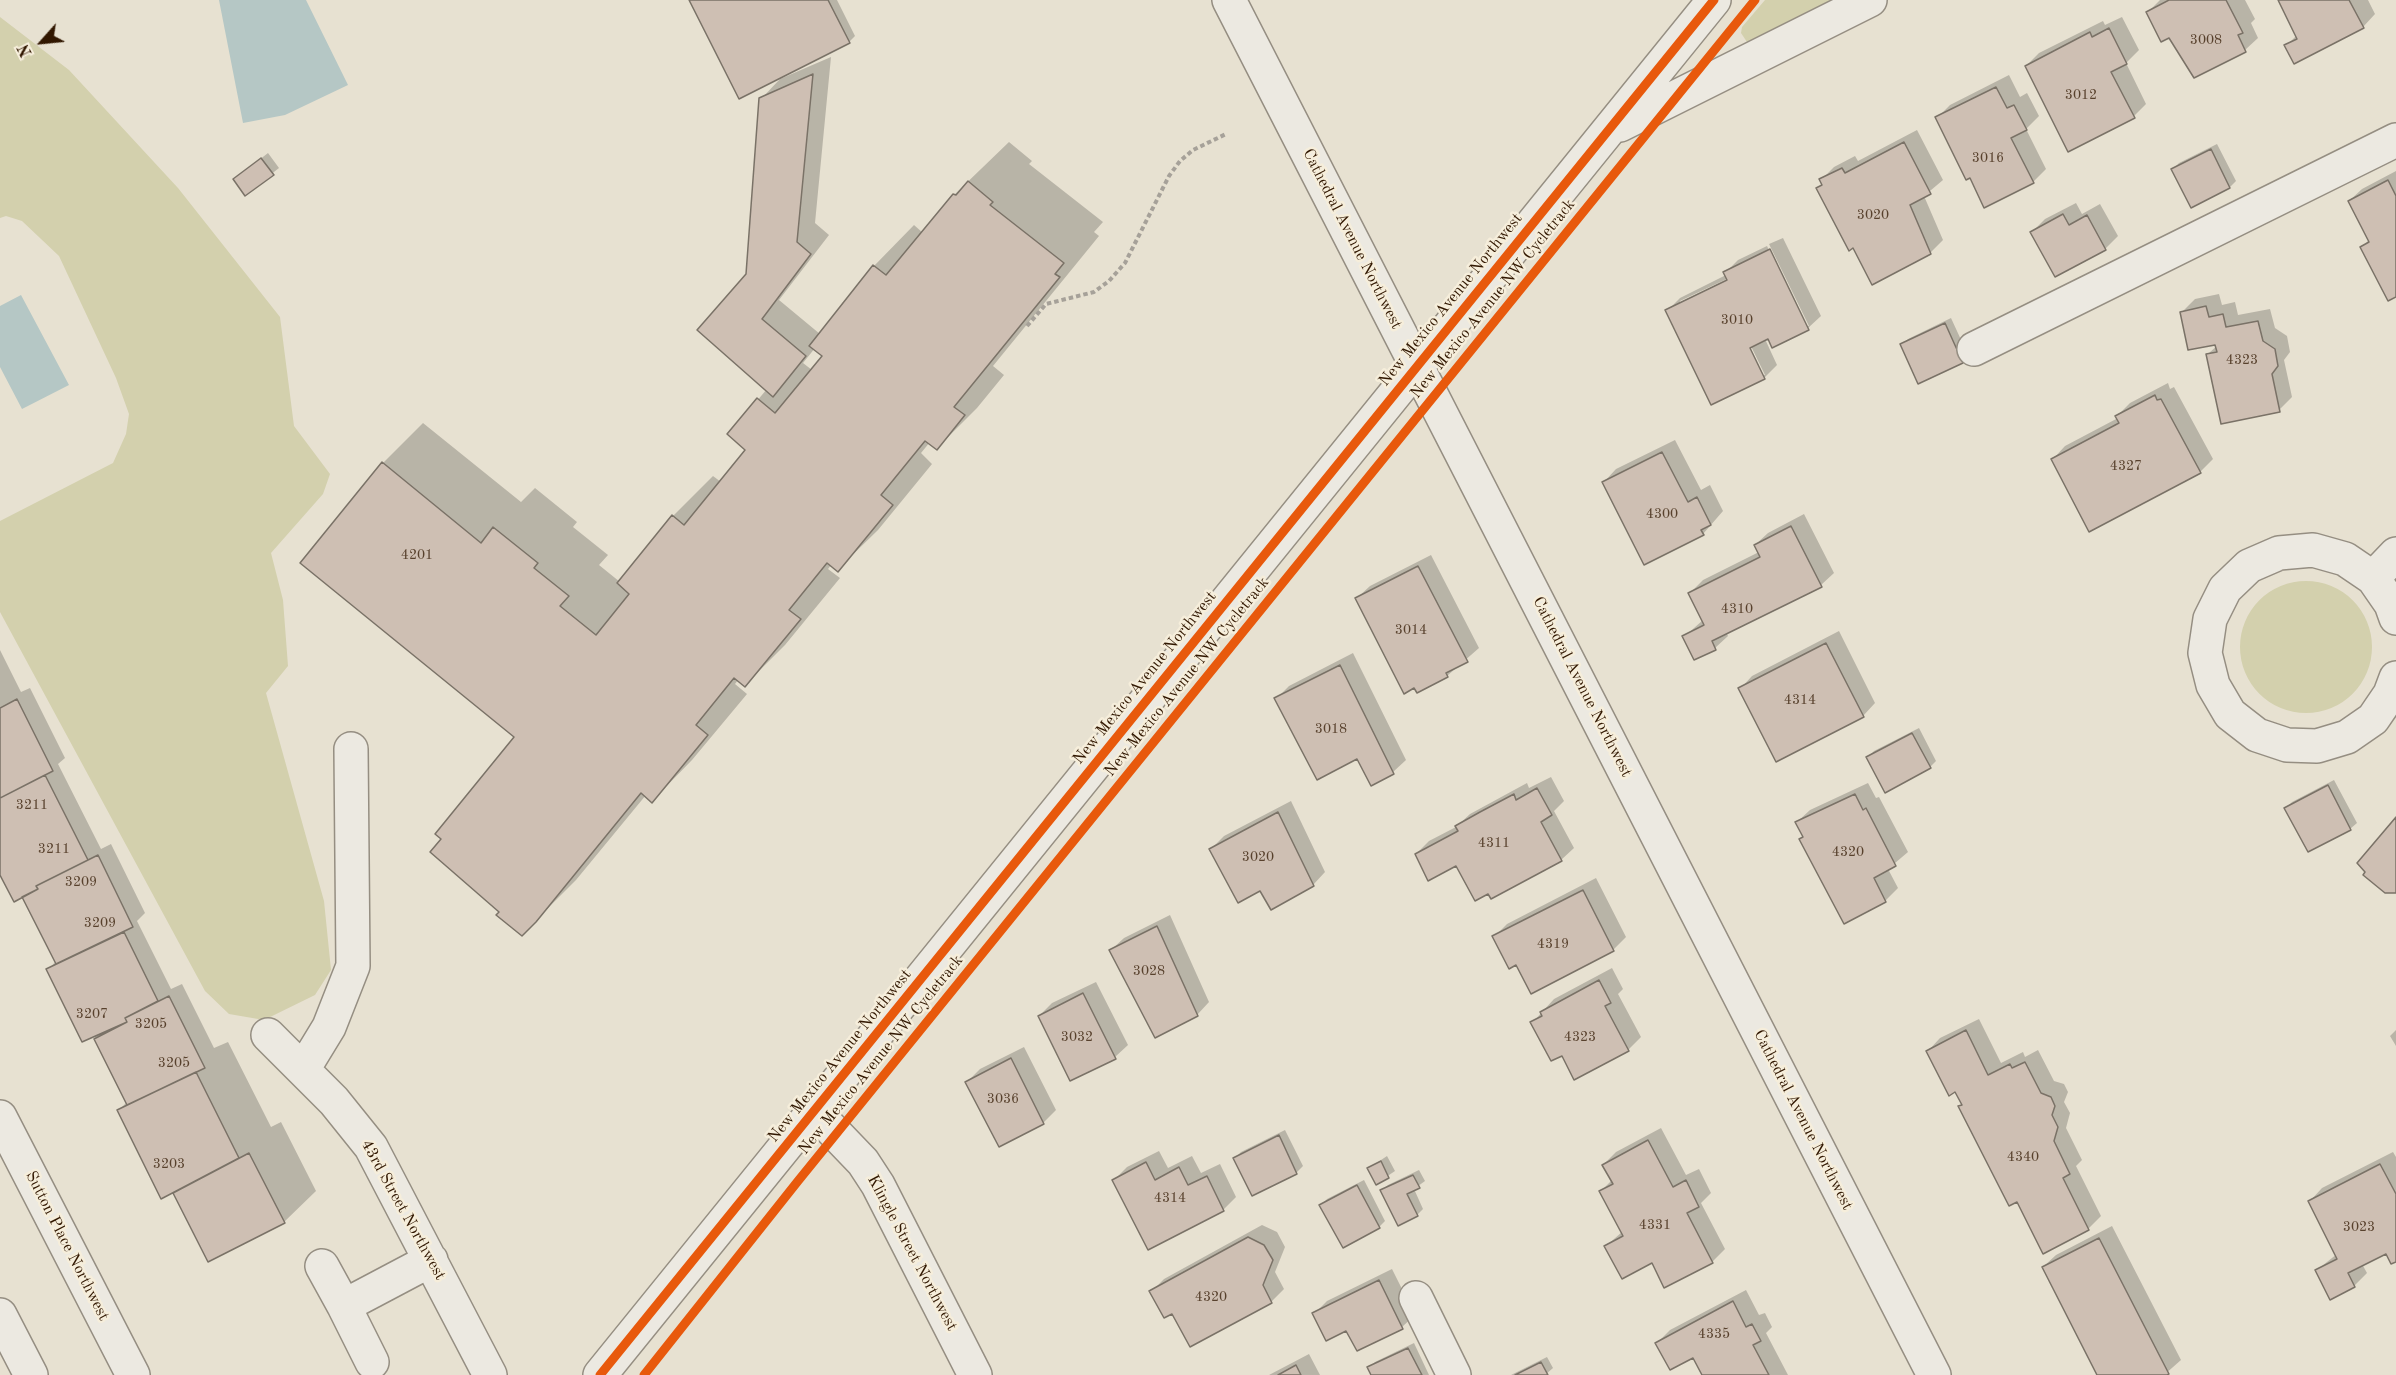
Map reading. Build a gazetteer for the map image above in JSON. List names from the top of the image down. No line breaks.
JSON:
{"streets":{"street":["Cathedral Avenue Northwest","New Mexico Avenue Northwest","43rd Street Northwest","Sutton Place Northwest","Klingle Street Northwest"],"cycle path":["New Mexico Avenue NW Cycletrack"]},"crossings":[["Cathedral Avenue Northwest","New Mexico Avenue Northwest"],["New Mexico Avenue Northwest","Klingle Street Northwest"]],"house_numbers":["3008","3012","3016","3020","3010","4323","4327","4300","4201","4310","3014","4314","3018","3211","4311","3211","4320","3020","3209","3209","4319","3028","3207","3205","3032","4323","3205","3036","4340","3203","4314","4331","3023","4320","4335"],"north":"bottom left"}
